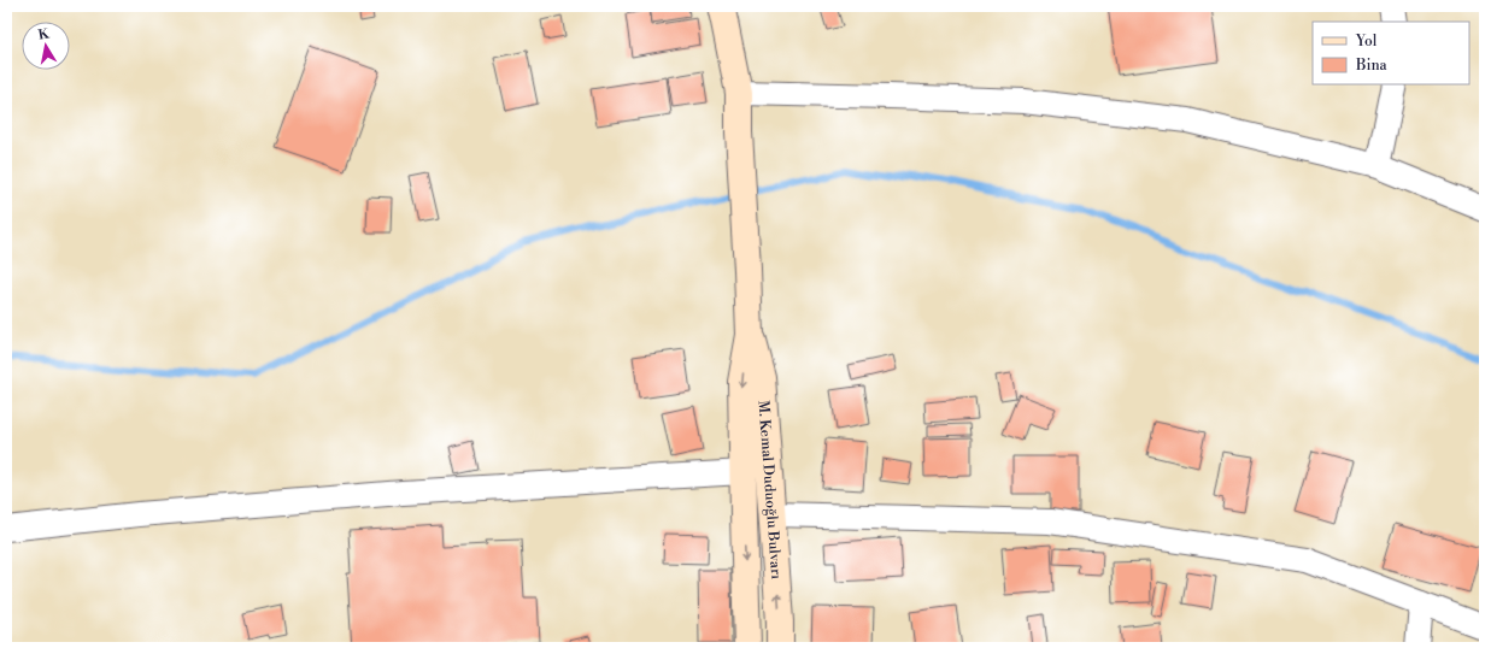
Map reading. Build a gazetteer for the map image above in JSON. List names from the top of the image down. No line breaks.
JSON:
{"streets":{"street":["M. Kemal Duduoğlu Bulvarı"]},"legend":["Yol","Bina"],"north":"top"}
